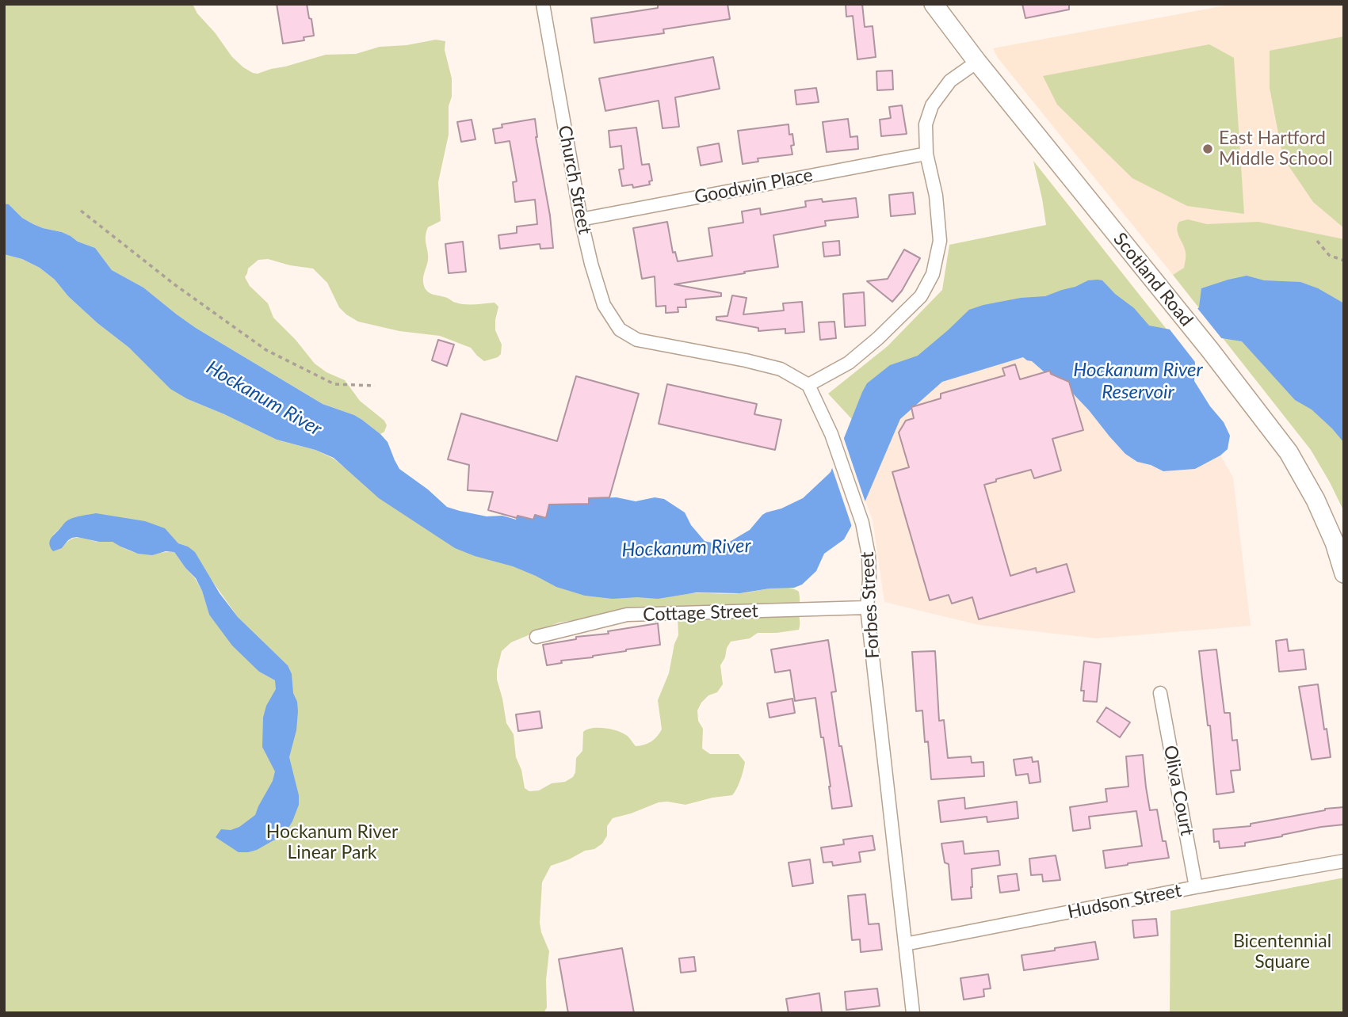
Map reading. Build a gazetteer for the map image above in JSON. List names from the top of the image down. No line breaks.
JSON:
{"streets":{"main road":["Scotland Road"],"street":["Church Street","Goodwin Place","Forbes Street","Cottage Street","Oliva Court","Hudson Street"]},"crossings":[["Church Street","Goodwin Place"],["Church Street","Forbes Street"],["Forbes Street","Cottage Street"],["Forbes Street","Hudson Street"],["Oliva Court","Hudson Street"]],"water":["Hockanum River Reservoir","Hockanum River"],"parks":["Hockanum River Linear Park","Bicentennial Square"],"places":["East Hartford Middle School"]}
